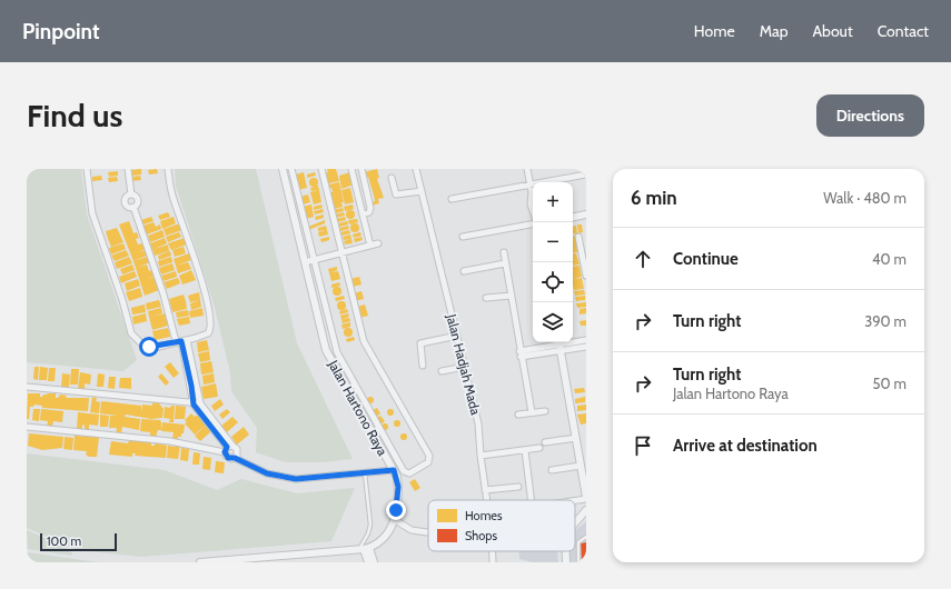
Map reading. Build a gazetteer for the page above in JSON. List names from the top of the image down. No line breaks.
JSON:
{"streets":{"street":["Jalan Hadjah Mada","Jalan Hartono Raya"]},"legend":["Homes","Shops"],"scale_bar":"100 m","page":{"header":"Pinpoint","nav":["Home","Map","About","Contact"],"buttons":"Directions","title":"Find us","heading":["6 min","Walk · 480 m"],"map_buttons":["+","−"],"list":[["Continue","40 m"],["Turn right","390 m"],["Turn right","Jalan Hartono Raya","50 m"],"Arrive at destination"],"scale":"100 m"}}
